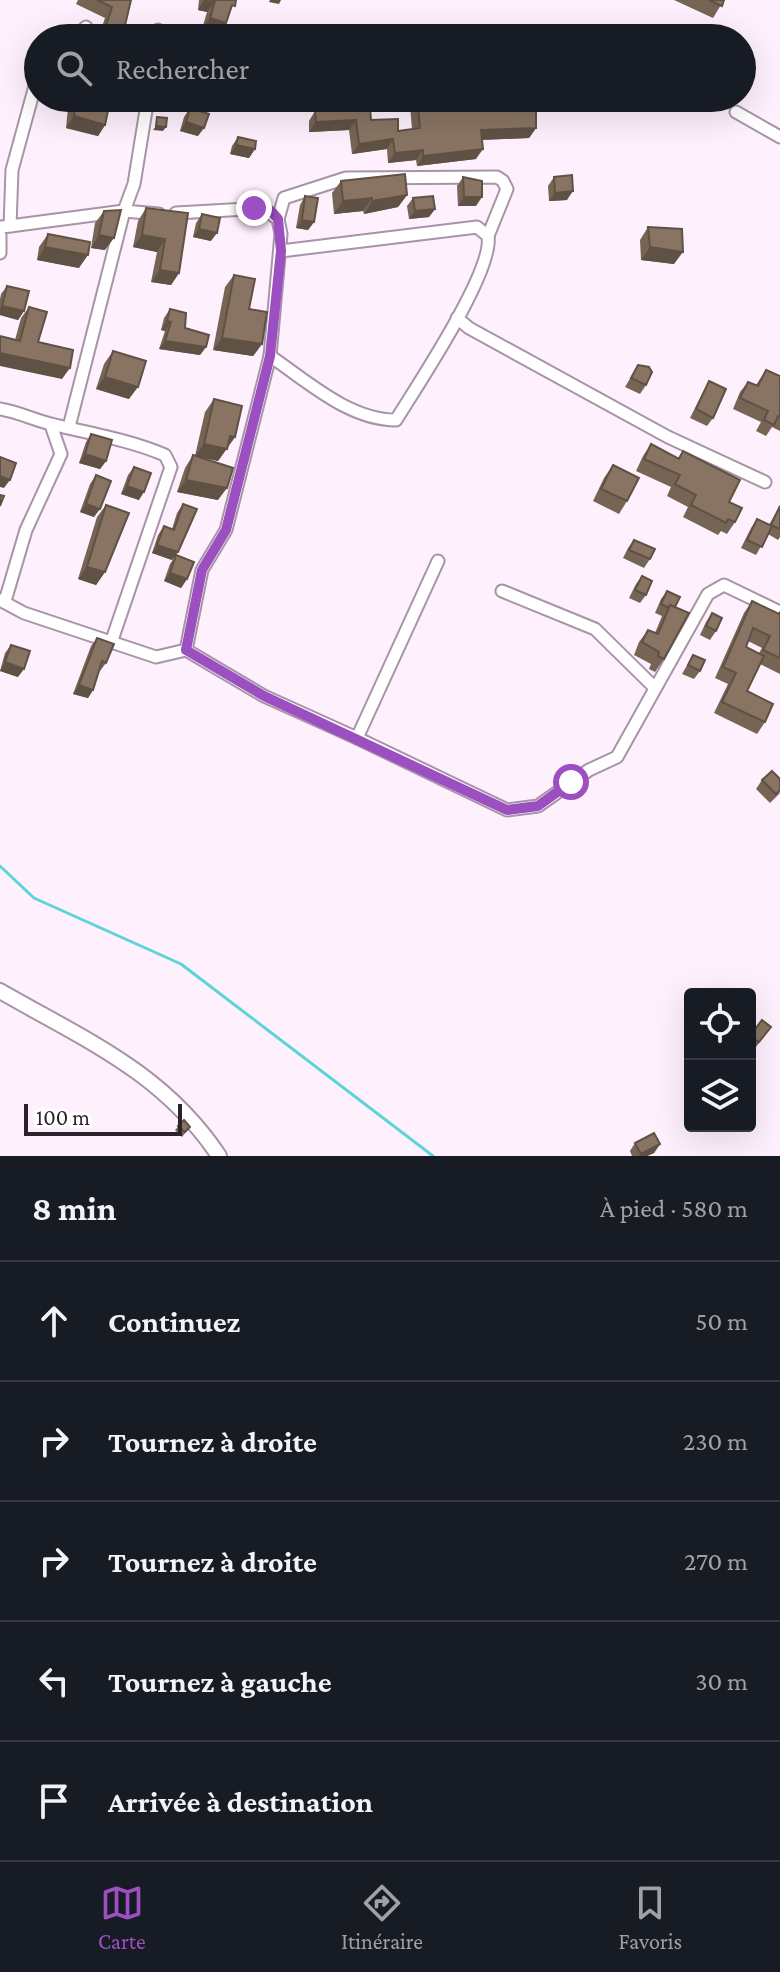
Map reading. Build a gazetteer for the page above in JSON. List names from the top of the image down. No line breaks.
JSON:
{"scale_bar":"100 m","page":{"search":"Rechercher","scale":"100 m","heading":["8 min","À pied · 580 m"],"list":[["Continuez","50 m"],["Tournez à droite","230 m"],["Tournez à droite","270 m"],["Tournez à gauche","30 m"],"Arrivée à destination"],"nav":["Carte","Itinéraire","Favoris"]}}
